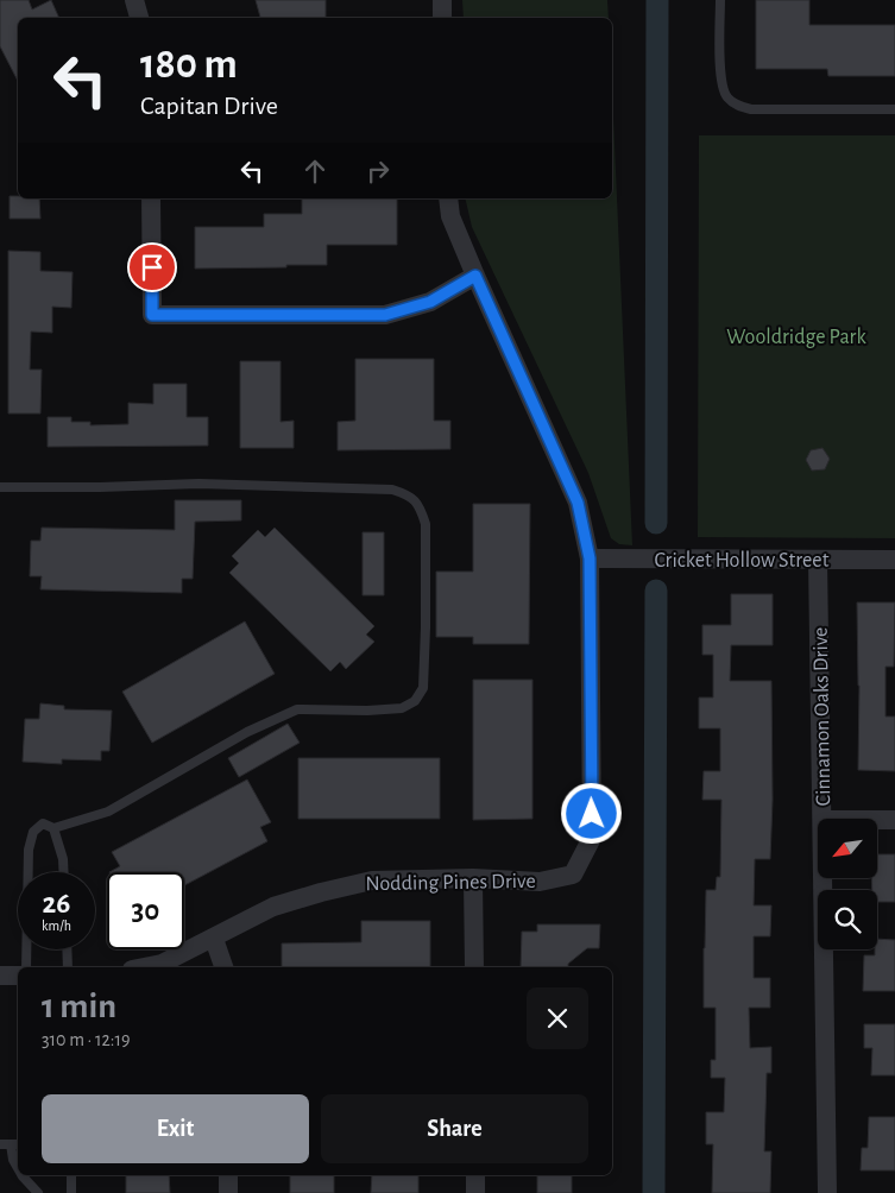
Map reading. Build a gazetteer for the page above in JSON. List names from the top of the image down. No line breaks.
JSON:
{"streets":{"street":["Cricket Hollow Street","Cinnamon Oaks Drive","Nodding Pines Drive"]},"crossings":[["Cricket Hollow Street","Cinnamon Oaks Drive"],["Cricket Hollow Street","Nodding Pines Drive"]],"parks":["Wooldridge Park"],"north":"bottom left","page":{"turn":["180 m","Capitan Drive"],"speed":"26 km/h","limit":"30","heading":["1 min","310 m · 12:19"],"buttons":["Exit","Share"]}}
